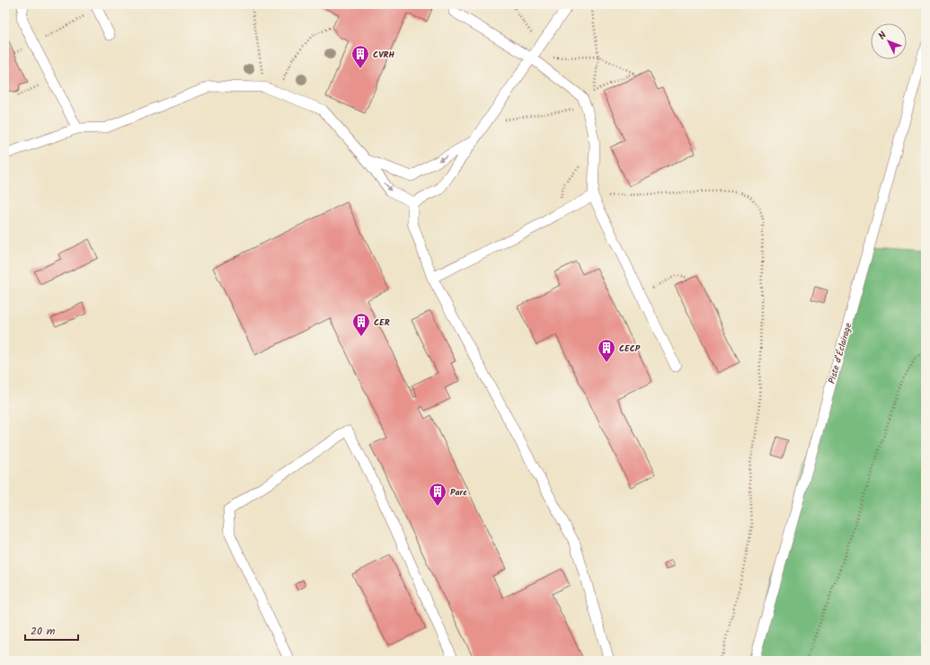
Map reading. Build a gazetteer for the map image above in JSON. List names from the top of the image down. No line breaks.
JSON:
{"streets":{"lane":["Piste d’Éclairage"]},"places":{"building":["CVRH","CER","CECP","Parc"]},"scale_bar":"20 m","north":"top left"}
